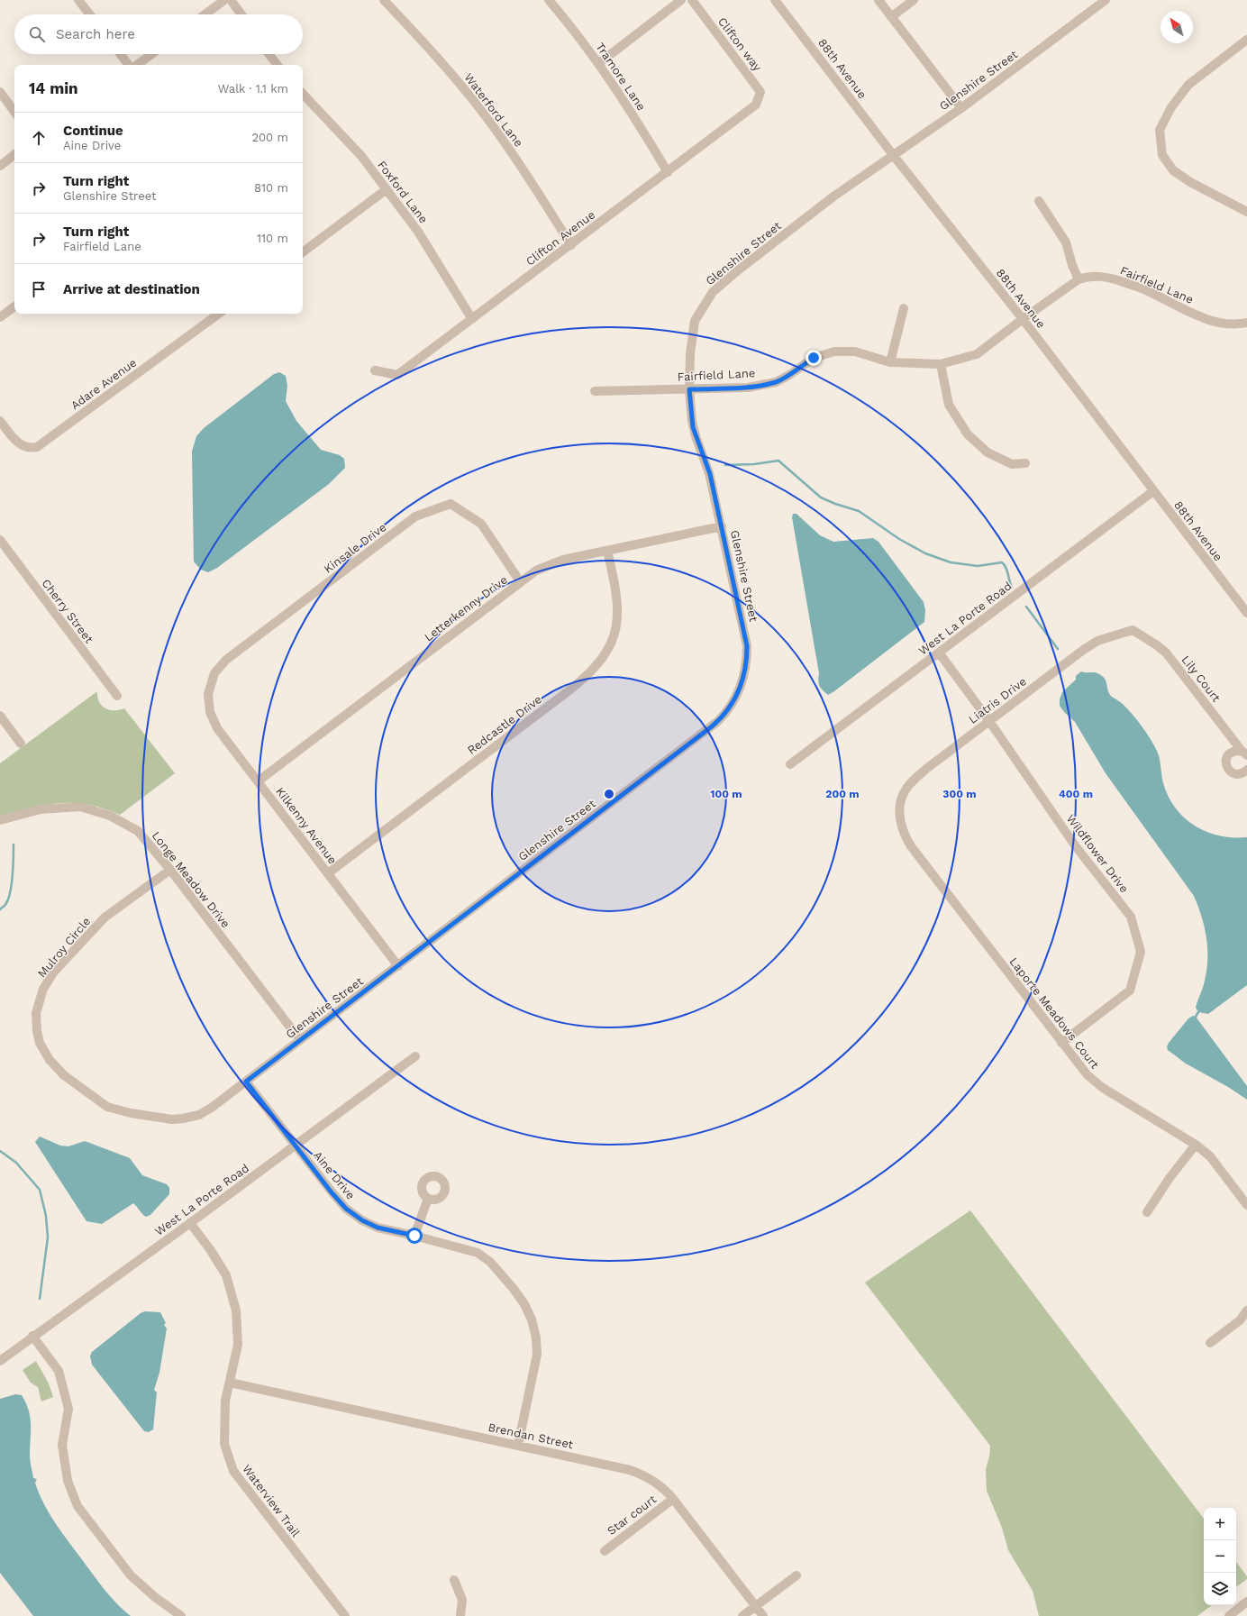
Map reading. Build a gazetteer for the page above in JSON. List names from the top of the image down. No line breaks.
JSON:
{"streets":{"street":["Clifton way","88th Avenue","Tramore Lane","Glenshire Street","Waterford Lane","Foxford Lane","Clifton Avenue","Fairfield Lane","Adare Avenue","Kinsale Drive","Letterkenny Drive","Cherry Street","West La Porte Road","Lily Court","Liatris Drive","Redcastle Drive","Kilkenny Avenue","Wildflower Drive","Longe Meadow Drive","Mulroy Circle","Laporte Meadows Court","Aine Drive","Brendan Street","Waterview Trail","Star court"]},"crossings":[["Clifton way","Clifton Avenue"],["88th Avenue","Glenshire Street"],["88th Avenue","Fairfield Lane"],["88th Avenue","West La Porte Road"],["Tramore Lane","Clifton Avenue"],["Glenshire Street","Fairfield Lane"],["Glenshire Street","Letterkenny Drive"],["Glenshire Street","Kilkenny Avenue"],["Glenshire Street","Longe Meadow Drive"],["Glenshire Street","Mulroy Circle"],["Glenshire Street","Aine Drive"],["Waterford Lane","Clifton Avenue"],["Foxford Lane","Clifton Avenue"],["Kinsale Drive","Letterkenny Drive"],["Kinsale Drive","Kilkenny Avenue"],["Letterkenny Drive","Redcastle Drive"],["Letterkenny Drive","Kilkenny Avenue"],["West La Porte Road","Wildflower Drive"],["West La Porte Road","Aine Drive"],["West La Porte Road","Waterview Trail"],["Lily Court","Liatris Drive"],["Liatris Drive","Wildflower Drive"],["Liatris Drive","Laporte Meadows Court"],["Redcastle Drive","Kilkenny Avenue"],["Wildflower Drive","Laporte Meadows Court"],["Longe Meadow Drive","Mulroy Circle"],["Aine Drive","Brendan Street"],["Brendan Street","Waterview Trail"],["Brendan Street","Star court"]],"north":"top left","page":{"search":"Search here","heading":["14 min","Walk · 1.1 km"],"list":[["Continue","Aine Drive","200 m"],["Turn right","Glenshire Street","810 m"],["Turn right","Fairfield Lane","110 m"],"Arrive at destination"],"map_buttons":["+","−"]},"rings":["100 m","200 m","300 m","400 m"]}
